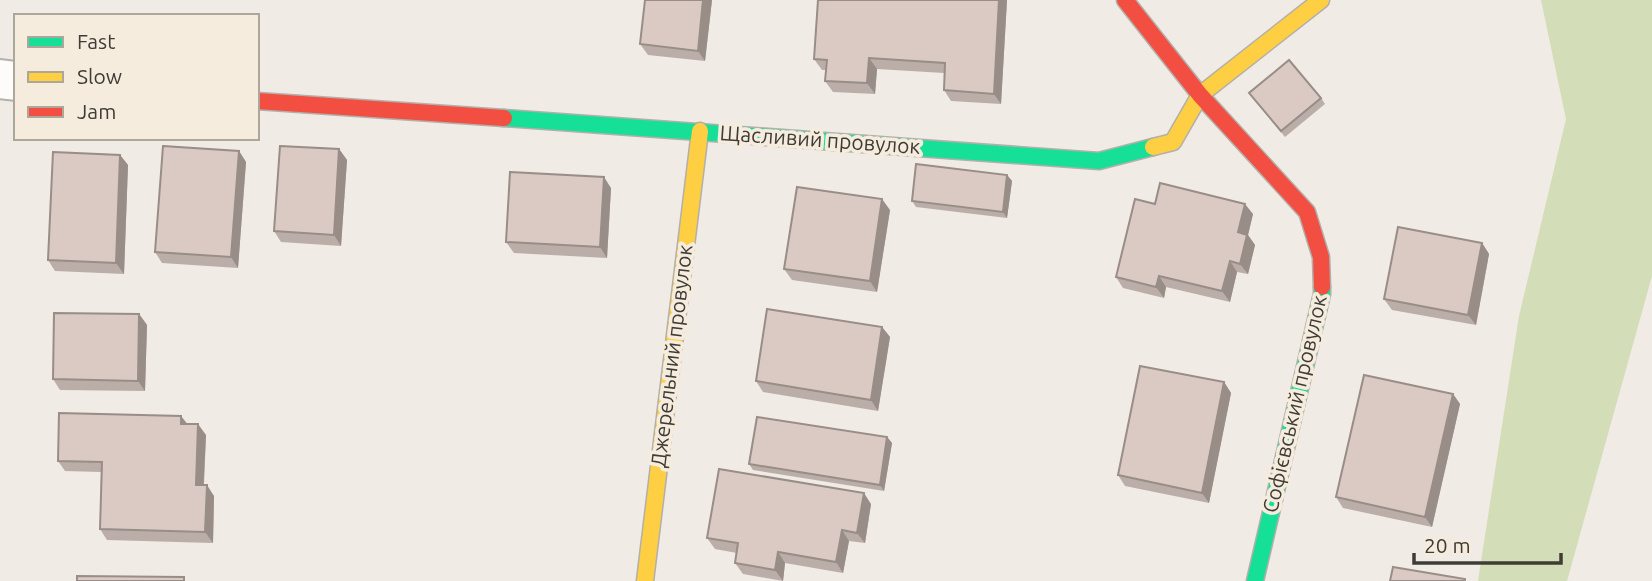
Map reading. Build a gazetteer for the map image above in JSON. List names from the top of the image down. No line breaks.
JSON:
{"streets":{"street":["Щасливий провулок","Джерельний провулок","Софієвський провулок"]},"crossings":[["Щасливий провулок","Джерельний провулок"],["Щасливий провулок","Софієвський провулок"]],"legend":["Fast","Slow","Jam"],"scale_bar":"20 m"}
